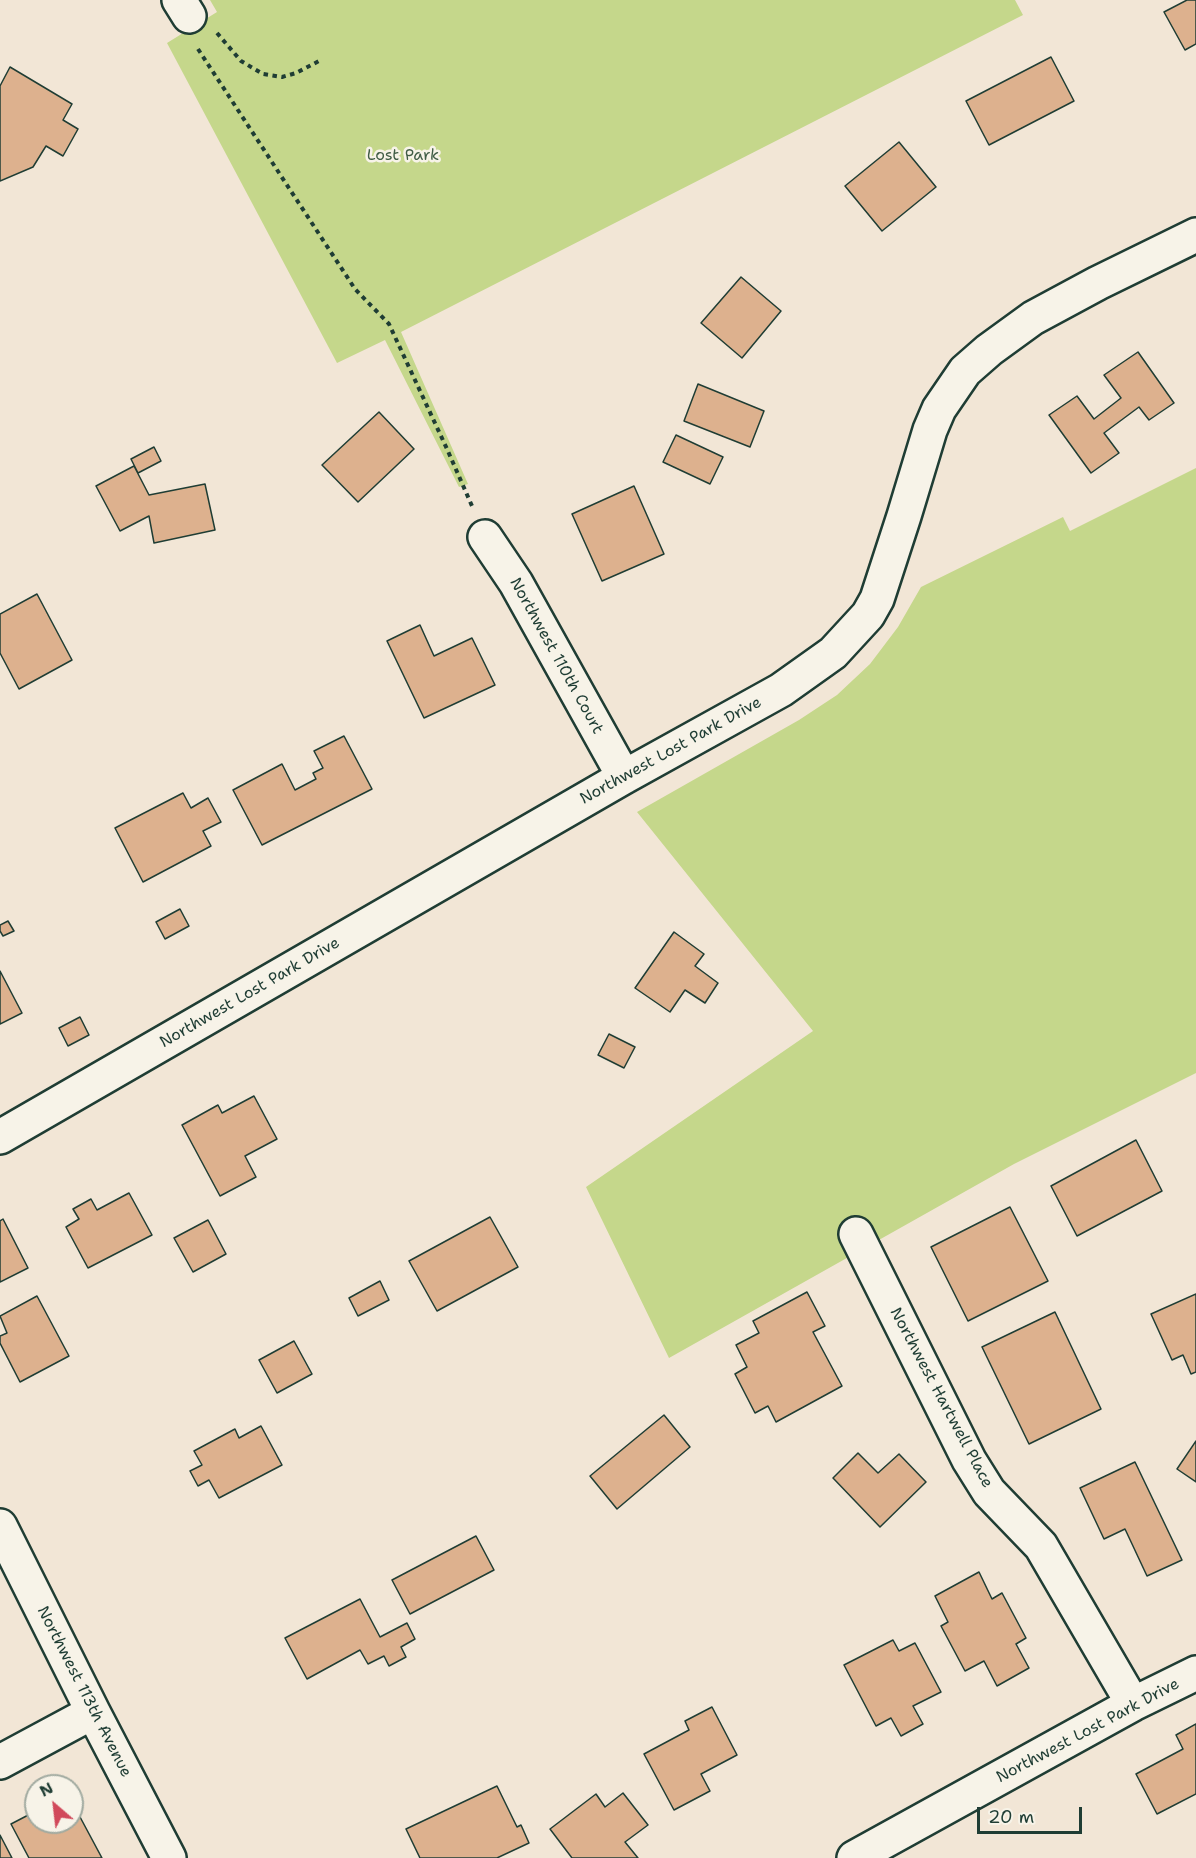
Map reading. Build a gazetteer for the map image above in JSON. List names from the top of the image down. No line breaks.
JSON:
{"streets":{"street":["Northwest 110th Court","Northwest Lost Park Drive","Northwest Hartwell Place","Northwest 113th Avenue"]},"crossings":[["Northwest 110th Court","Northwest Lost Park Drive"],["Northwest Lost Park Drive","Northwest Hartwell Place"]],"parks":["Lost Park"],"scale_bar":"20 m","north":"top left"}
